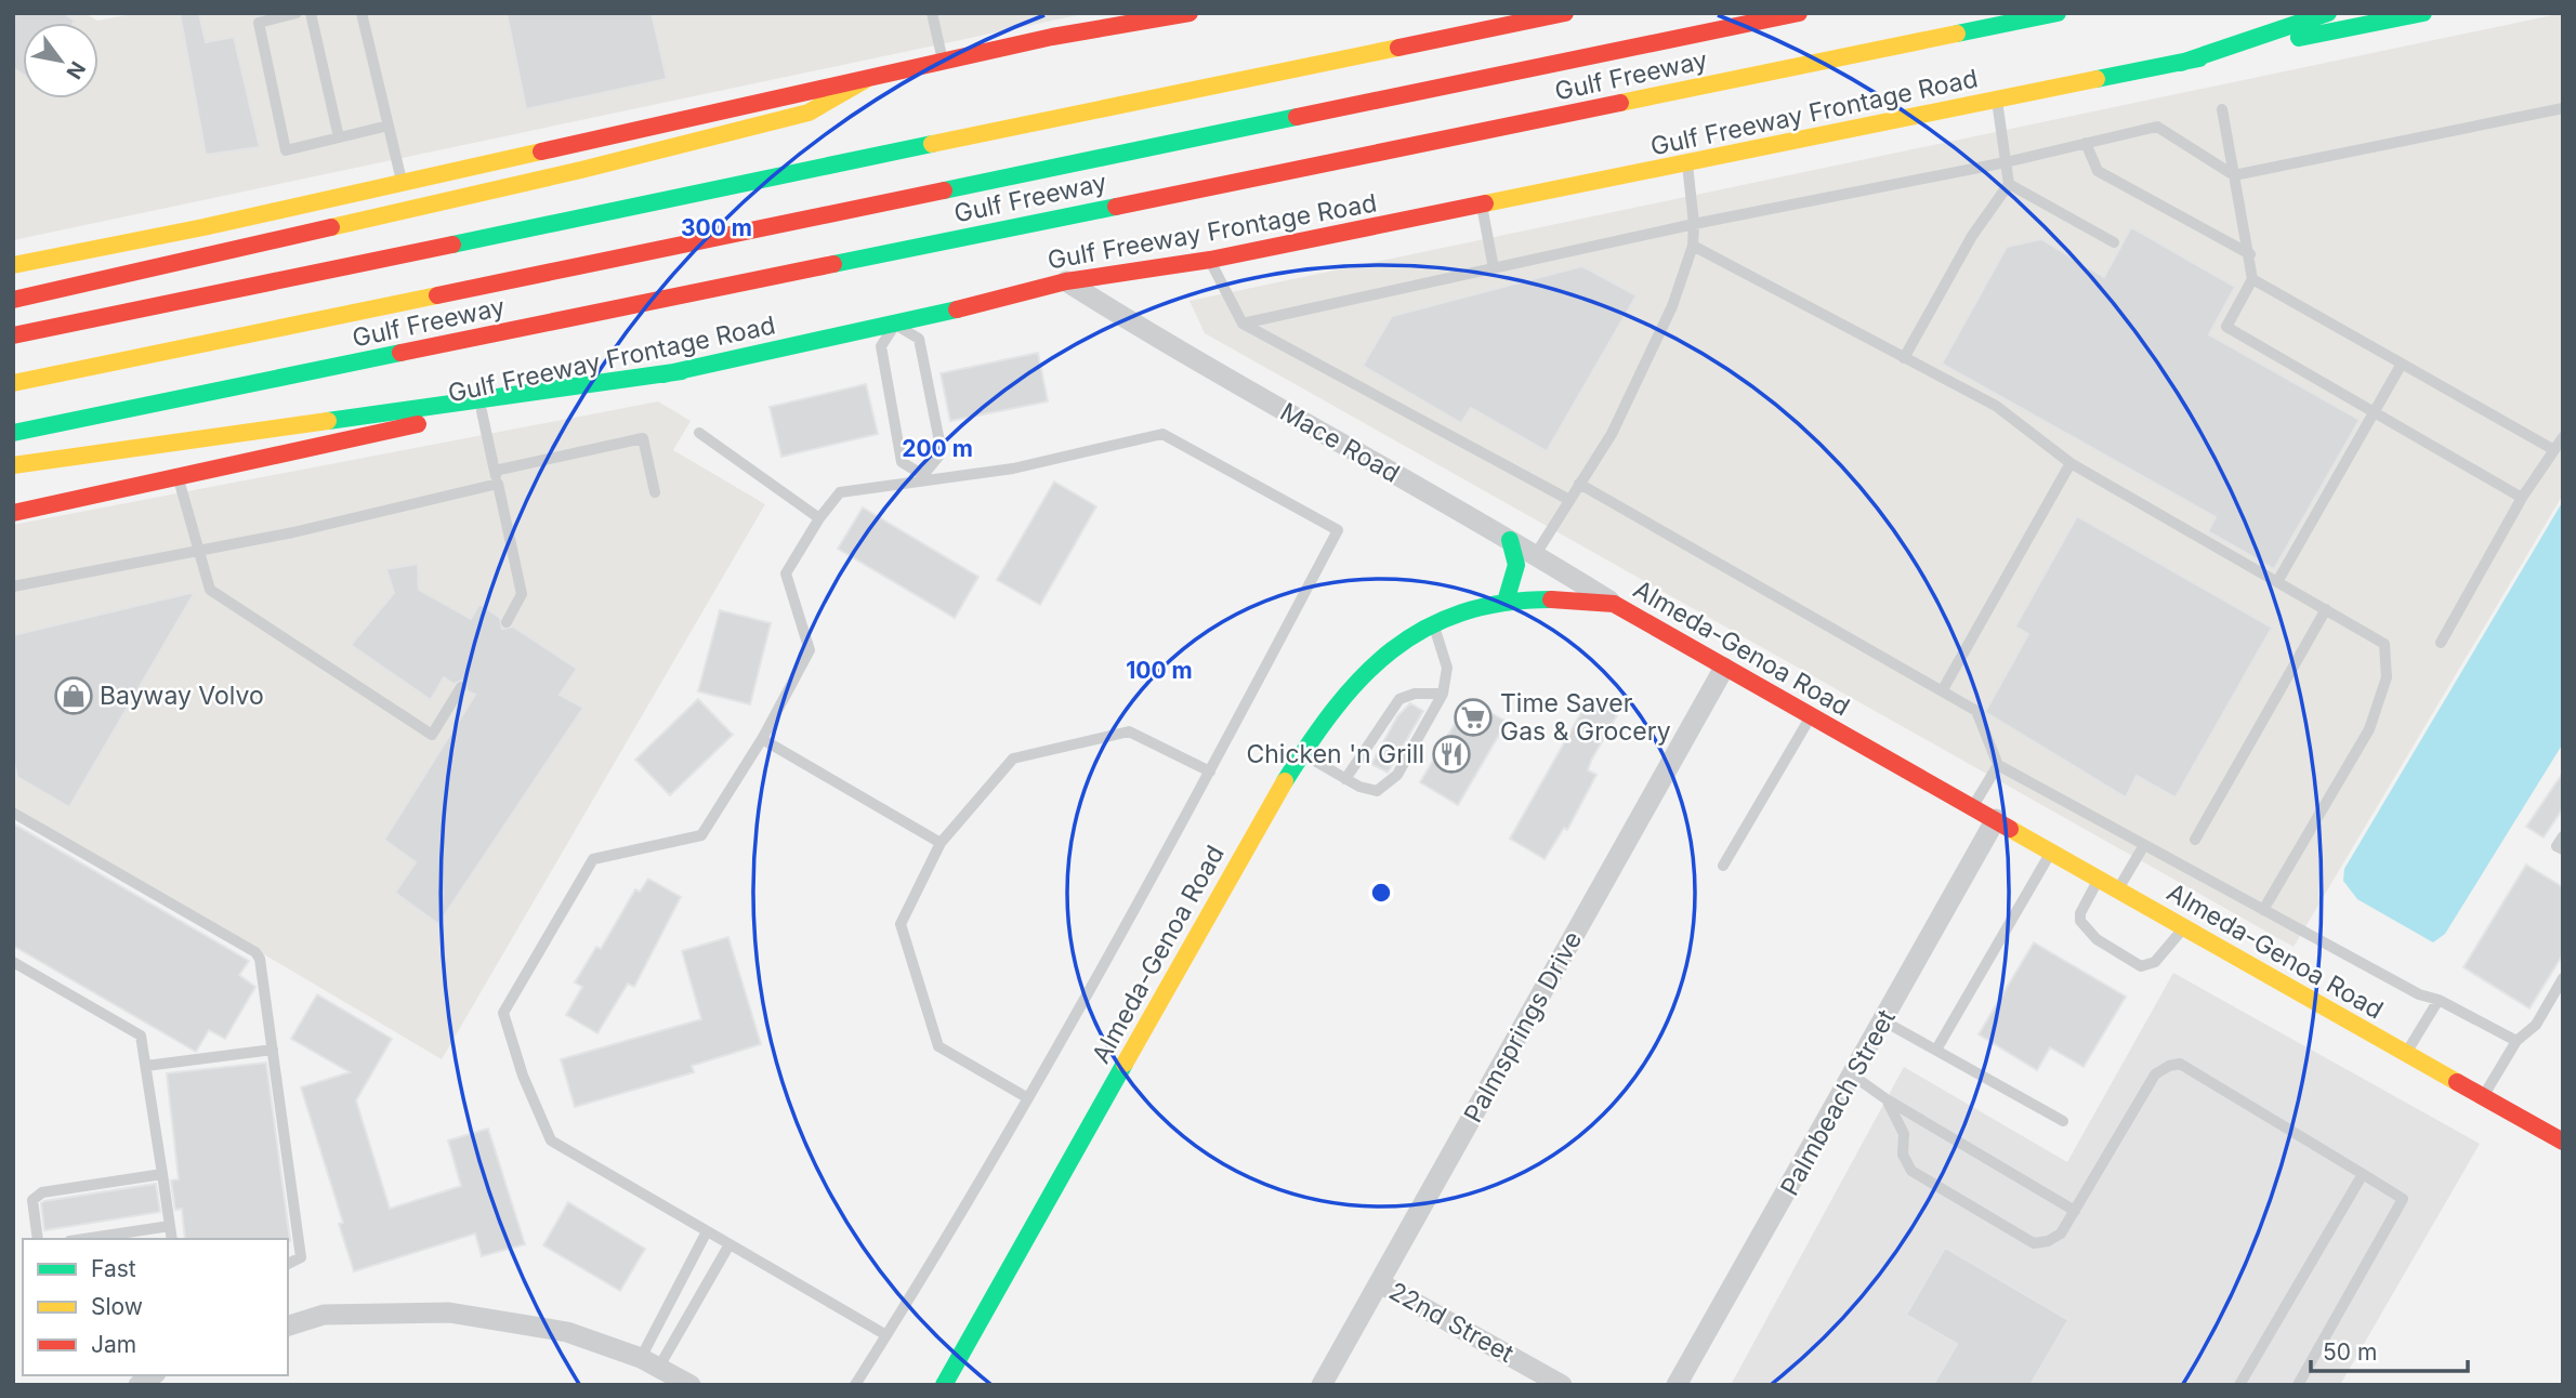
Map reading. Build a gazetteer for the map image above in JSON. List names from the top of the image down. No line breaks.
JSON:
{"streets":{"main road":["Gulf Freeway","Gulf Freeway Frontage Road","Almeda-Genoa Road"],"street":["Mace Road","Palmsprings Drive","Palmbeach Street","22nd Street"]},"crossings":[["Gulf Freeway Frontage Road","Mace Road"],["Mace Road","Almeda-Genoa Road"],["Almeda-Genoa Road","Palmsprings Drive"],["Almeda-Genoa Road","Palmbeach Street"],["Palmsprings Drive","22nd Street"]],"places":{"shop":["Bayway Volvo"],"supermarket":["Time Saver Gas & Grocery"],"restaurant":["Chicken 'n Grill"]},"legend":["Fast","Slow","Jam"],"scale_bar":"50 m","north":"bottom right","rings":["300 m","200 m","100 m"]}
